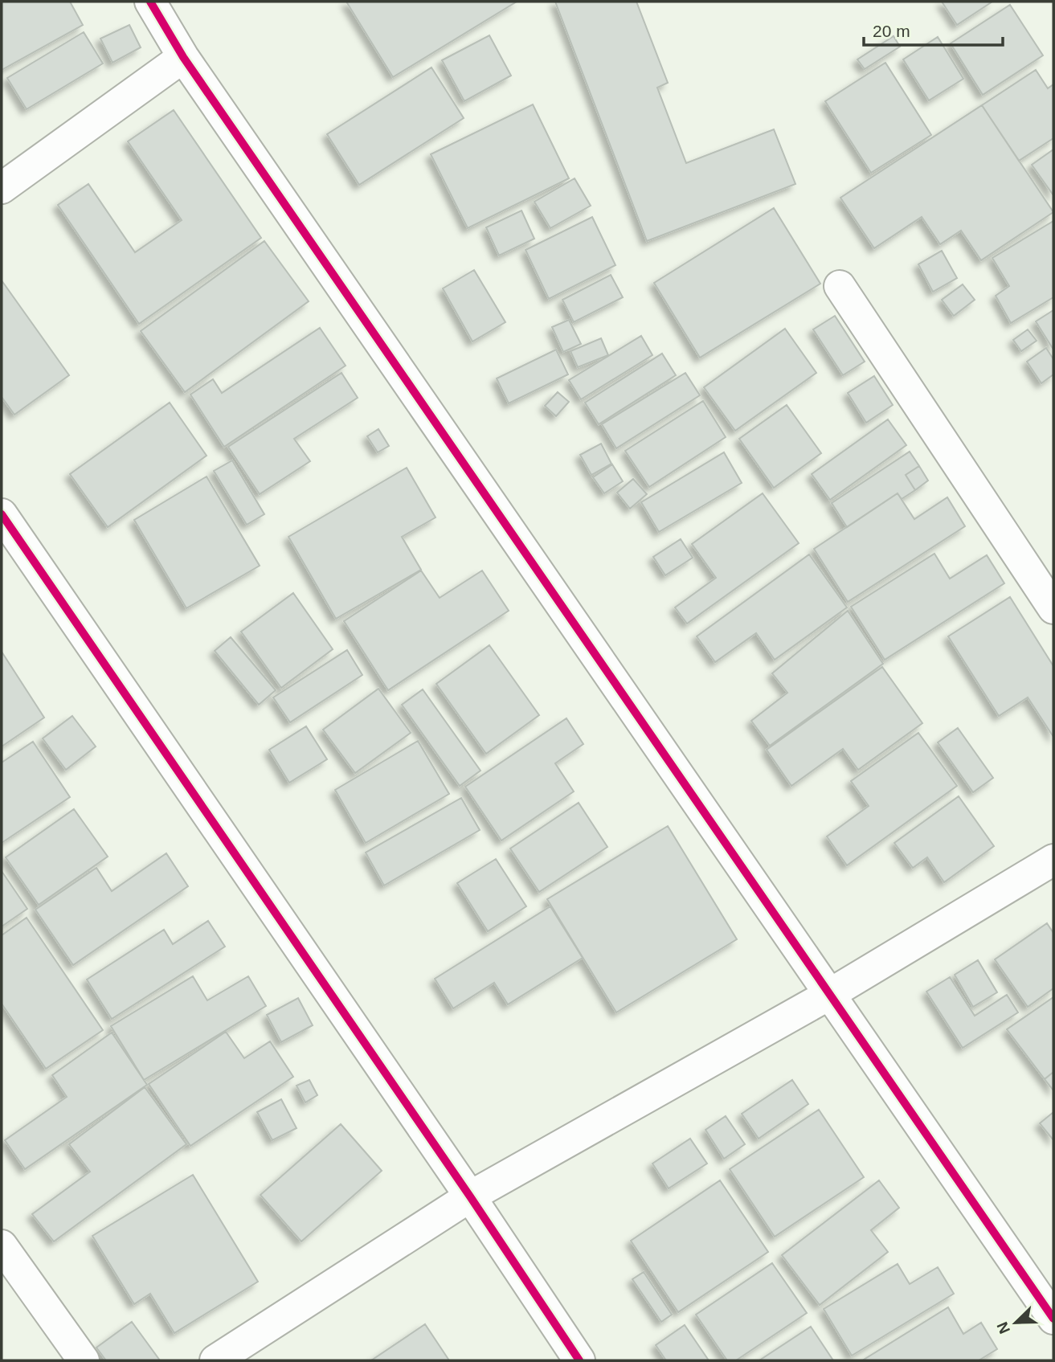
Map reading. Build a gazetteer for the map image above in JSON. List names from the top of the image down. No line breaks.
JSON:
{"scale_bar":"20 m","north":"bottom left"}
